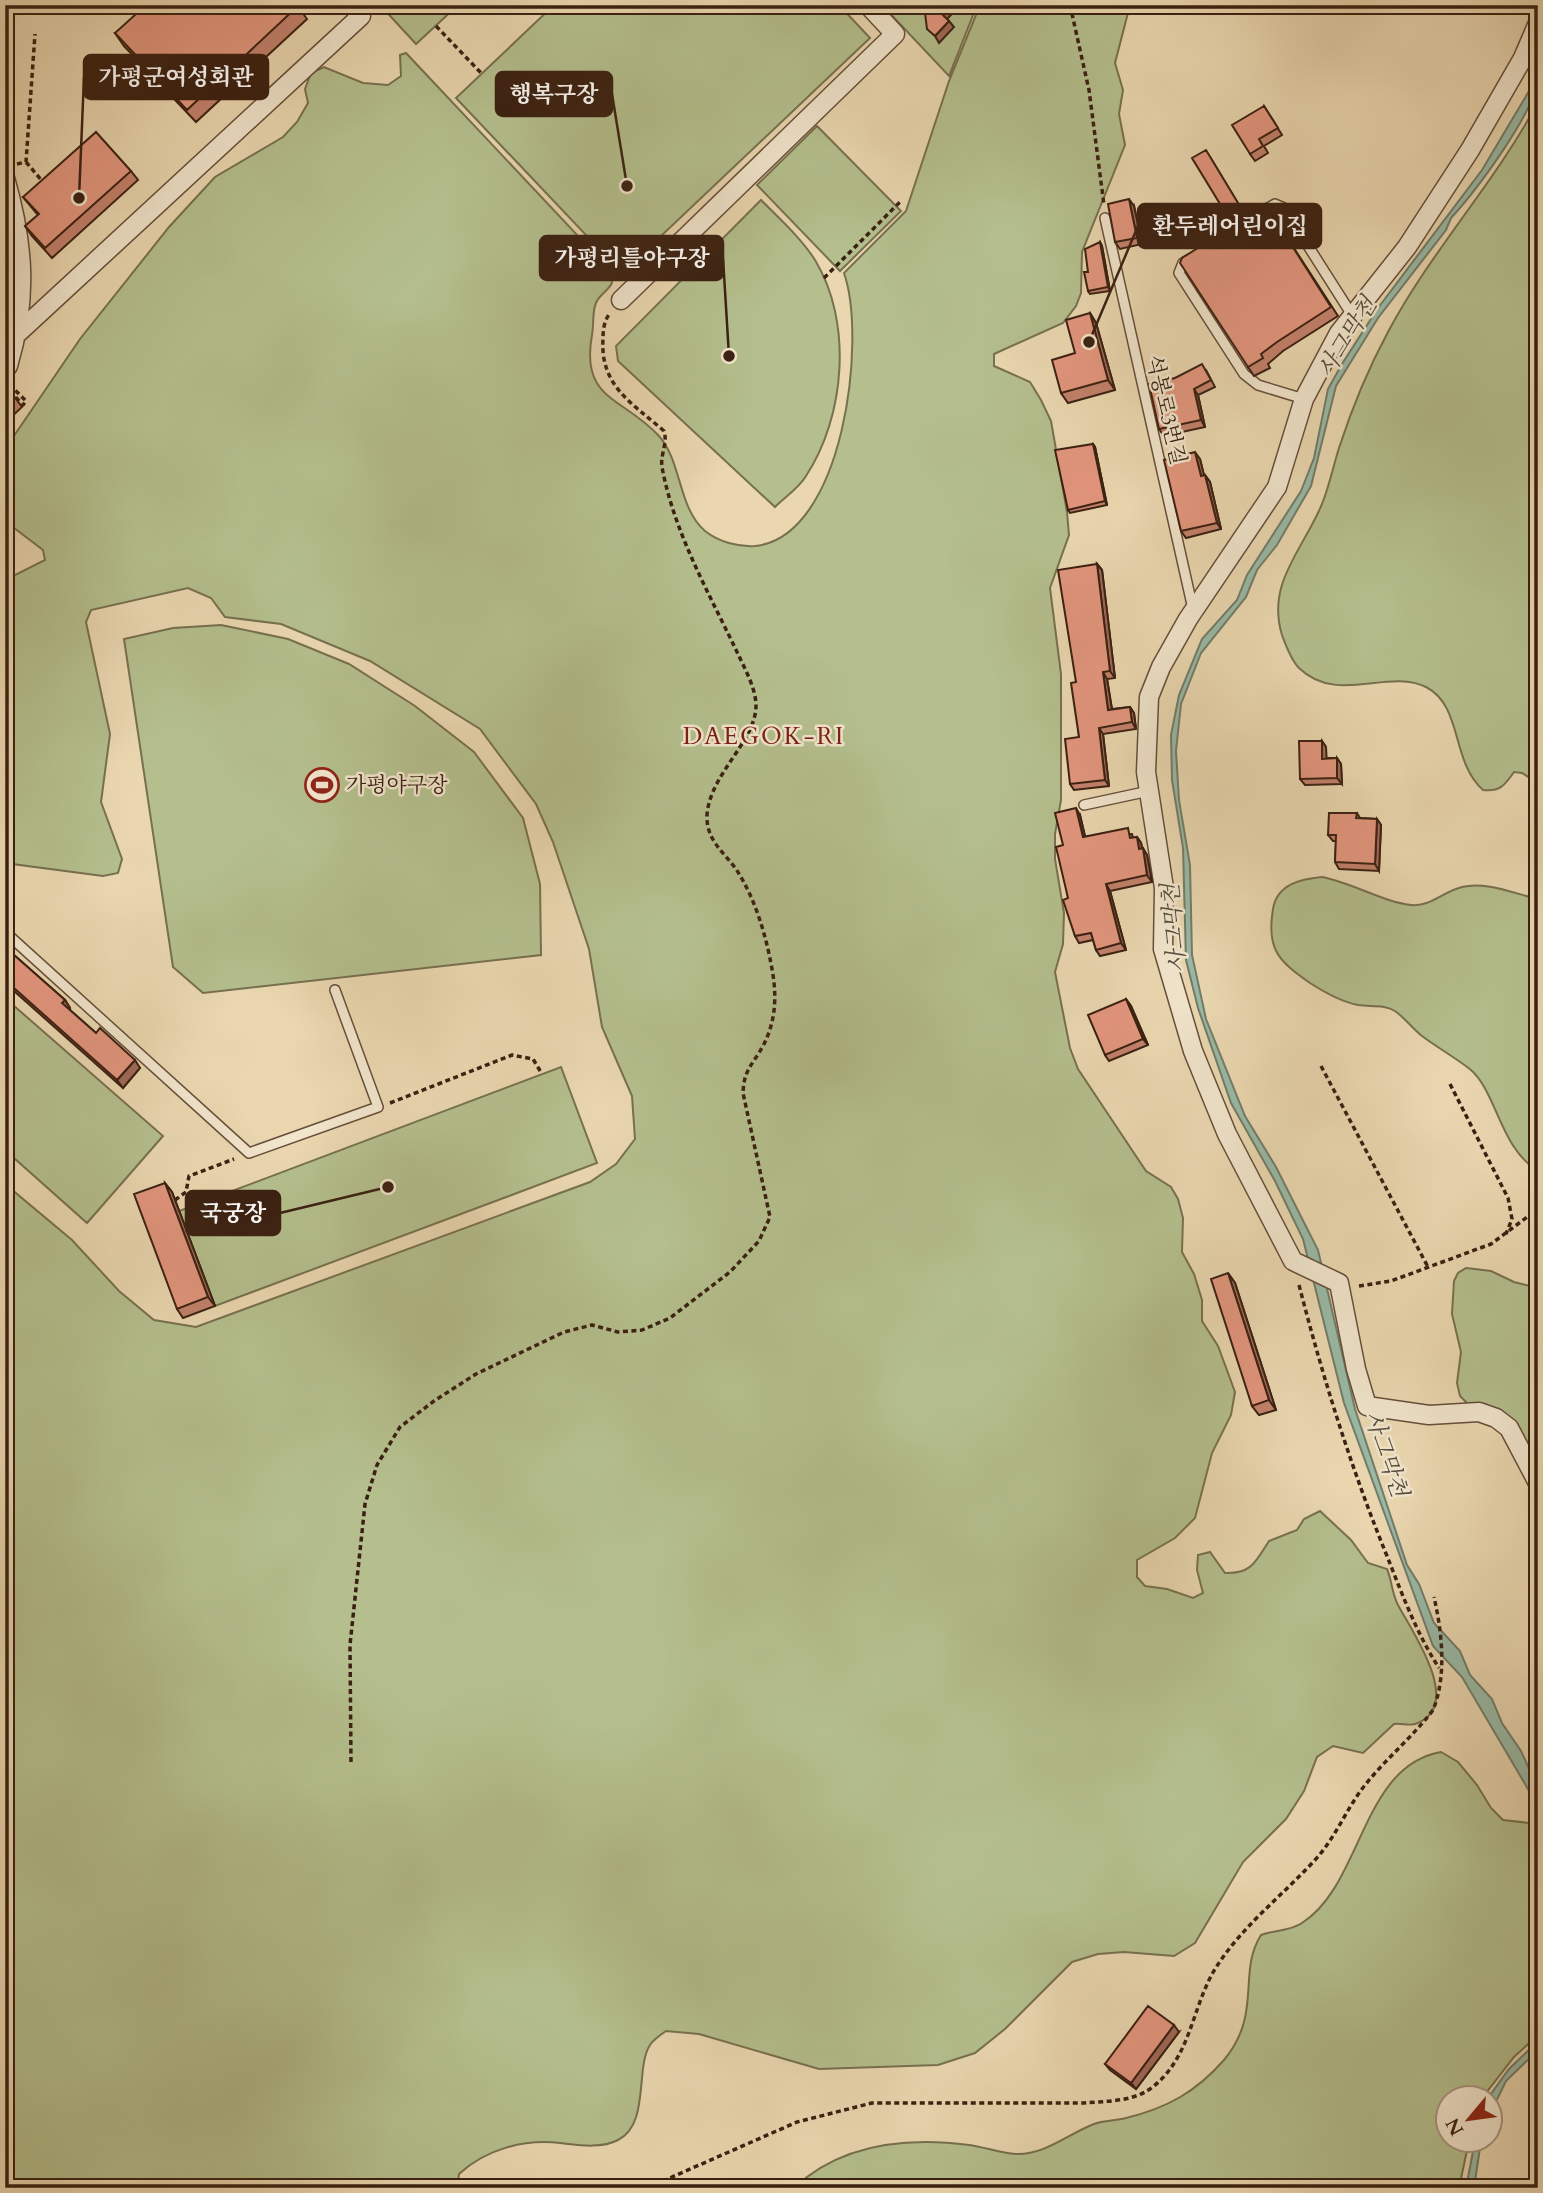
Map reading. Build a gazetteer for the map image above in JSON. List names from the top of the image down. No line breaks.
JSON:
{"streets":{"lane":["석봉로3번길"]},"districts":["DAEGOK-RI"],"water":["사그막천"],"places":{"other":["행복구장","가평군여성회관","환두레어린이집","가평리틀야구장","국궁장"],"sports":["가평야구장"]},"north":"bottom left"}
